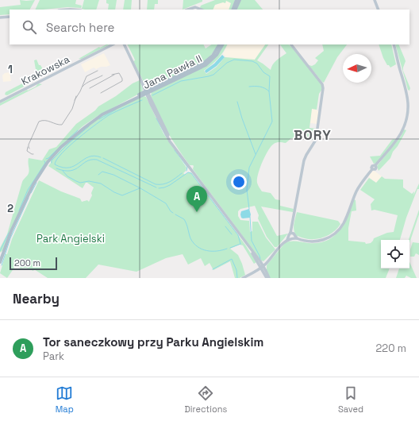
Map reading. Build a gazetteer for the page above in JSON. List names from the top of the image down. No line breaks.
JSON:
{"streets":{"main road":["Jana Pawła II"],"street":["Krakowska"]},"districts":["BORY"],"parks":["Park Angielski"],"scale_bar":"200 m","north":"left","page":{"search":"Search here","pins":"A","scale":"200 m","heading":"Nearby","list":[{"mark":"A","name":"Tor saneczkowy przy Parku Angielskim","note":"Park","value":"220 m"}],"nav":["Map","Directions","Saved"]},"grid":{"rows":["1","2"]}}
